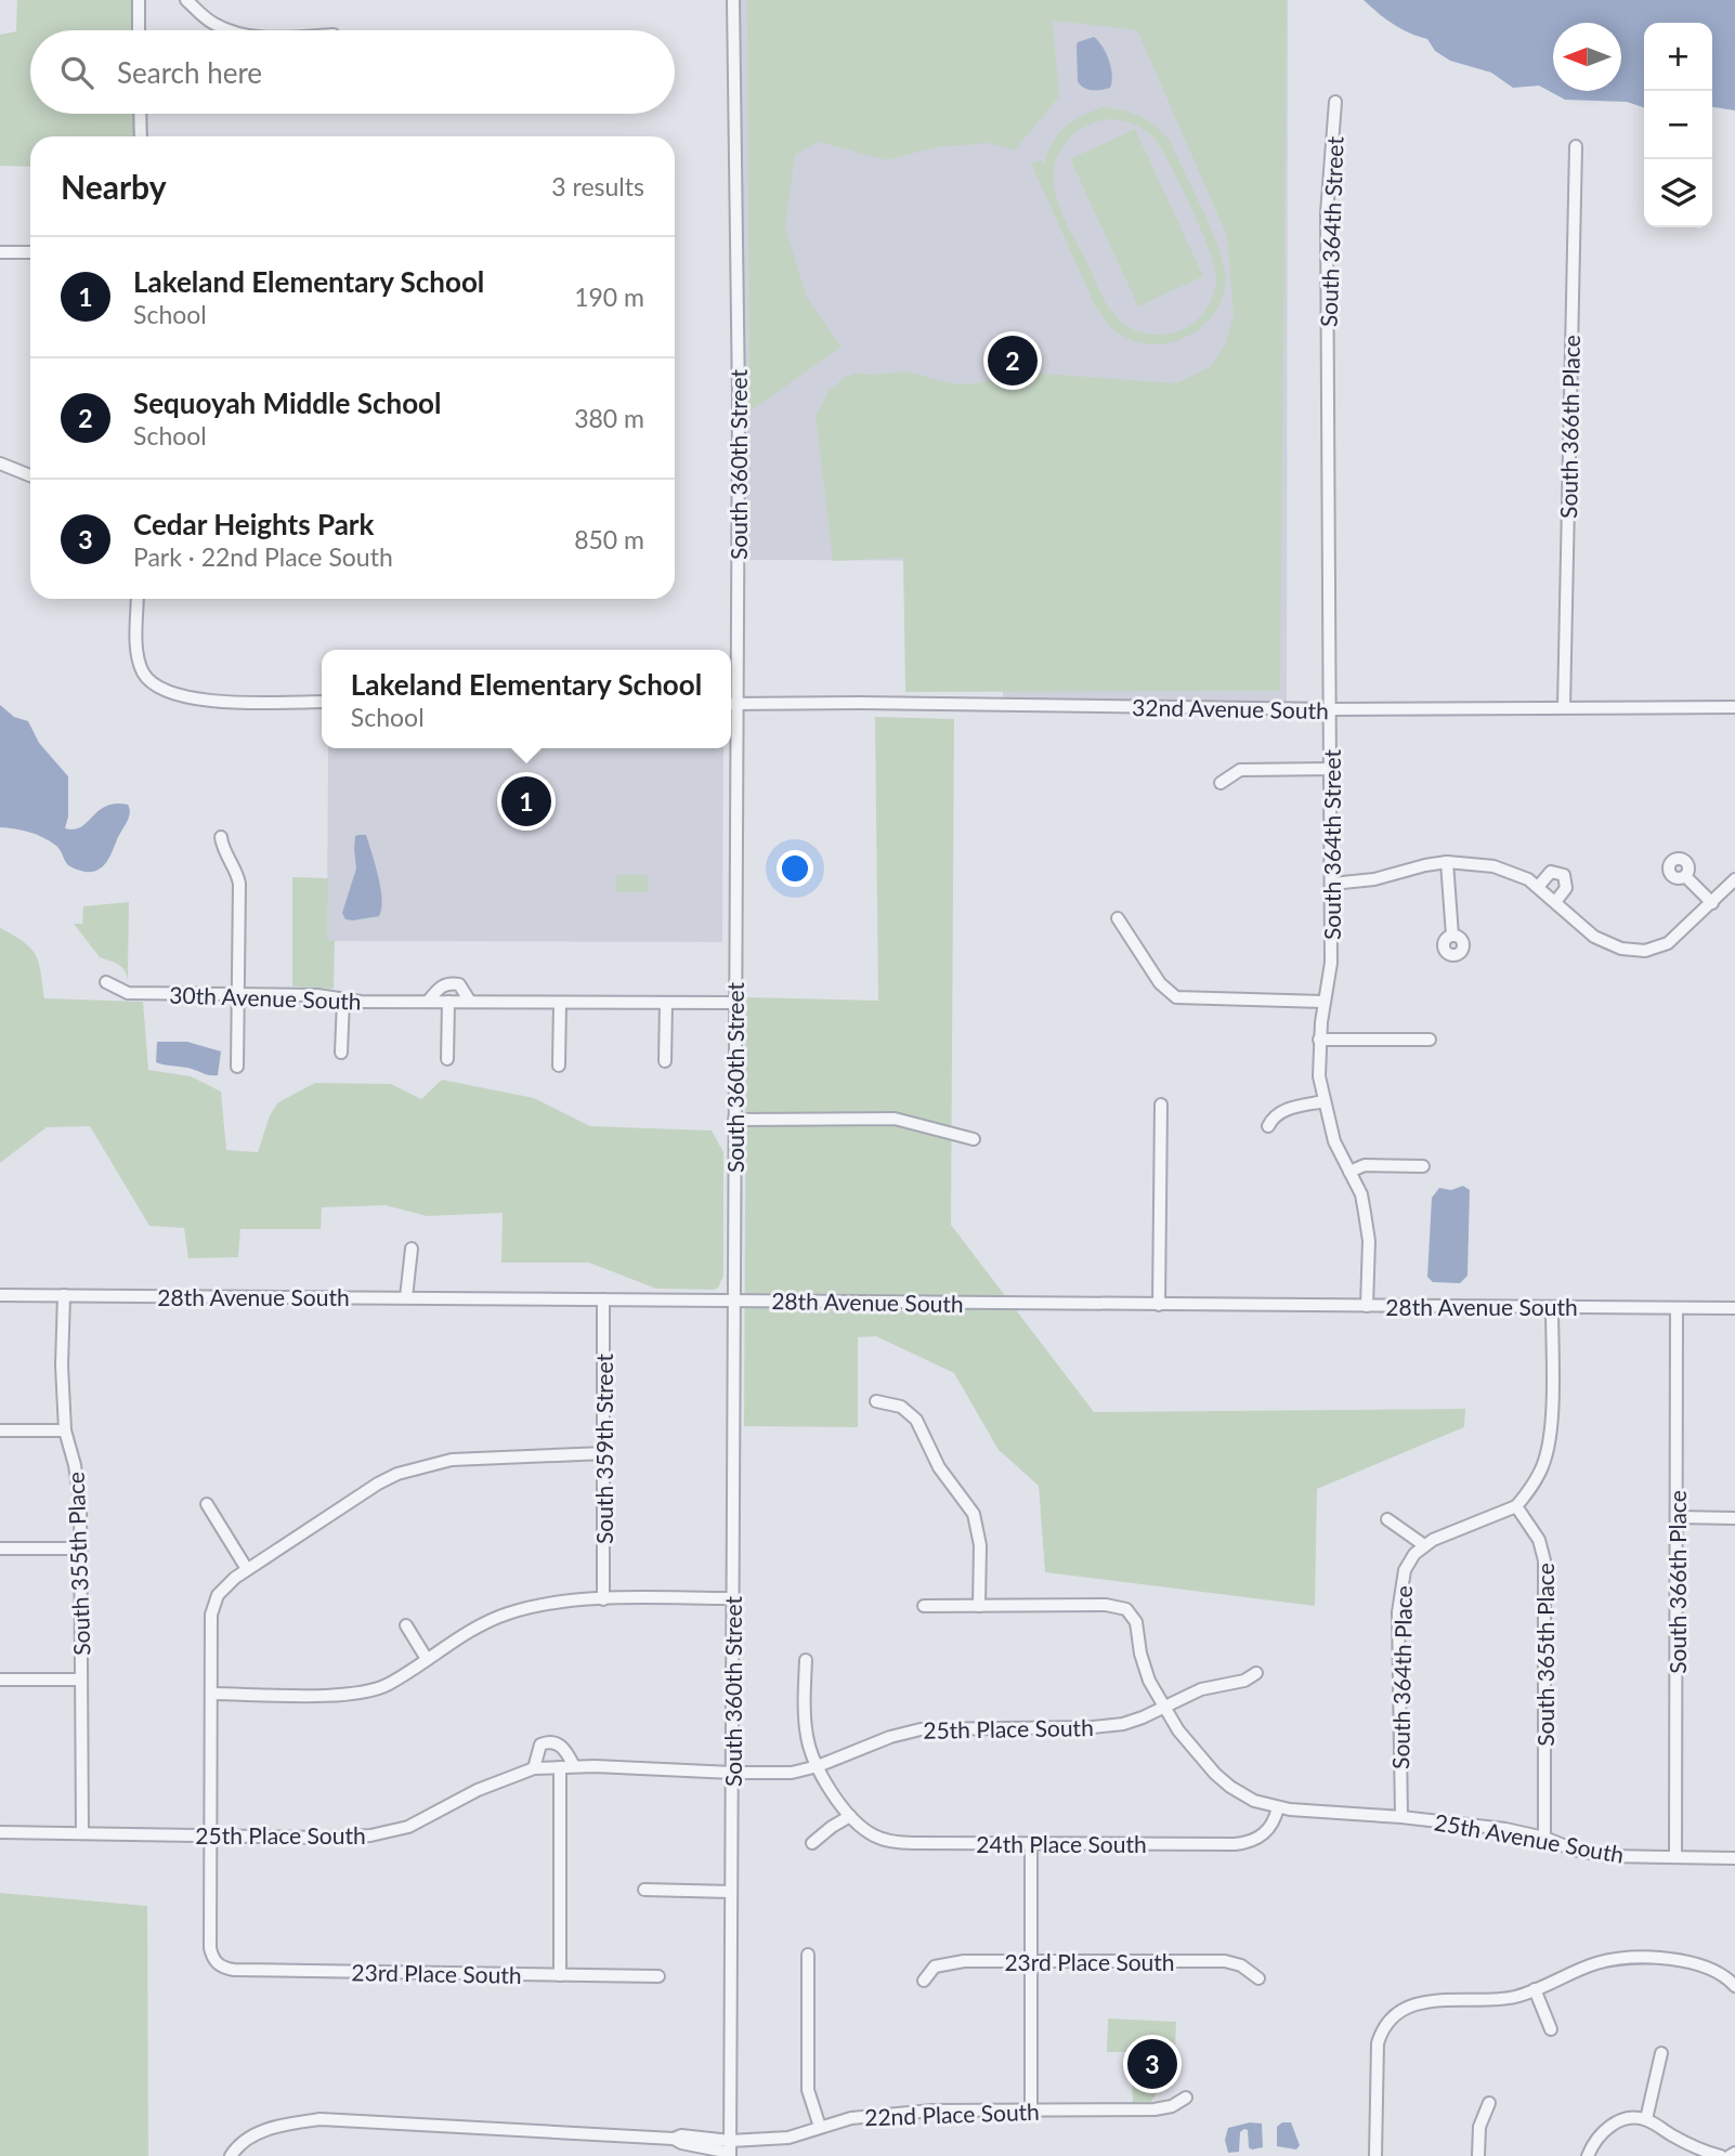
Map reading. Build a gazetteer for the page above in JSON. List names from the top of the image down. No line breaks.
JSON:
{"streets":{"street":["South 364th Street","South 366th Place","South 360th Street","32nd Avenue South","30th Avenue South","28th Avenue South","South 359th Street","South 355th Place","South 365th Place","South 364th Place","25th Place South","25th Avenue South","24th Place South","23rd Place South","22nd Place South"]},"crossings":[["South 364th Street","32nd Avenue South"],["South 364th Street","28th Avenue South"],["South 366th Place","32nd Avenue South"],["South 366th Place","28th Avenue South"],["South 366th Place","25th Avenue South"],["South 360th Street","32nd Avenue South"],["South 360th Street","30th Avenue South"],["South 360th Street","28th Avenue South"],["South 360th Street","25th Place South"],["South 360th Street","22nd Place South"],["28th Avenue South","South 359th Street"],["28th Avenue South","South 355th Place"],["South 355th Place","25th Place South"],["South 365th Place","25th Avenue South"],["South 364th Place","25th Avenue South"],["25th Place South","25th Avenue South"],["25th Place South","24th Place South"],["25th Place South","23rd Place South"],["25th Avenue South","24th Place South"]],"north":"left","page":{"map_buttons":["+","−"],"search":"Search here","heading":["Nearby","3 results"],"list":[{"mark":"1","name":"Lakeland Elementary School","note":"School","value":"190 m"},{"mark":"2","name":"Sequoyah Middle School","note":"School","value":"380 m"},{"mark":"3","name":"Cedar Heights Park","note":"Park · 22nd Place South","value":"850 m"}],"pins":["2","1","3"],"popup":["Lakeland Elementary School","School"]}}
